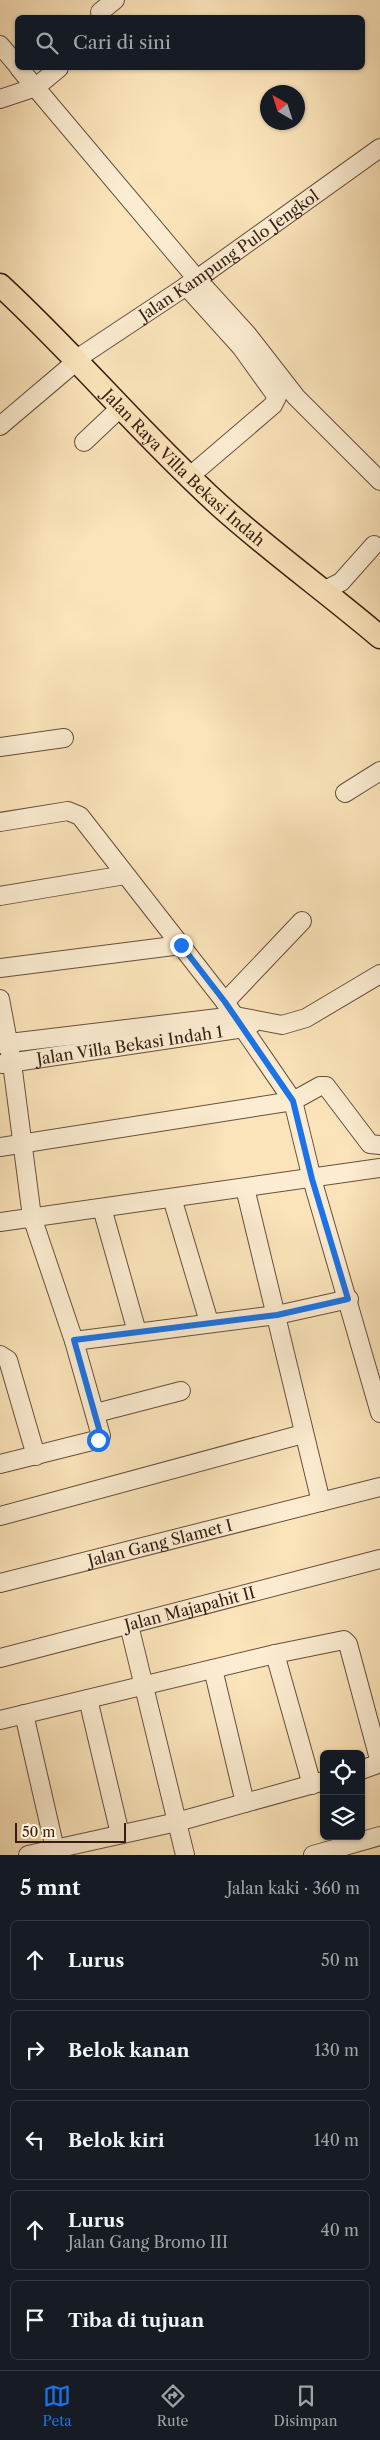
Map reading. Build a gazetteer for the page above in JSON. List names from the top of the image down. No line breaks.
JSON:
{"streets":{"main road":["Jalan Raya Villa Bekasi Indah"],"street":["Jalan Kampung Pulo Jengkol","Jalan Villa Bekasi Indah 1","Jalan Gang Slamet I","Jalan Majapahit II"]},"crossings":[["Jalan Kampung Pulo Jengkol","Jalan Raya Villa Bekasi Indah"]],"scale_bar":"50 m","north":"top left","page":{"search":"Cari di sini","scale":"50 m","heading":["5 mnt","Jalan kaki · 360 m"],"list":[["Lurus","50 m"],["Belok kanan","130 m"],["Belok kiri","140 m"],["Lurus","Jalan Gang Bromo III","40 m"],"Tiba di tujuan"],"nav":["Peta","Rute","Disimpan"]}}
